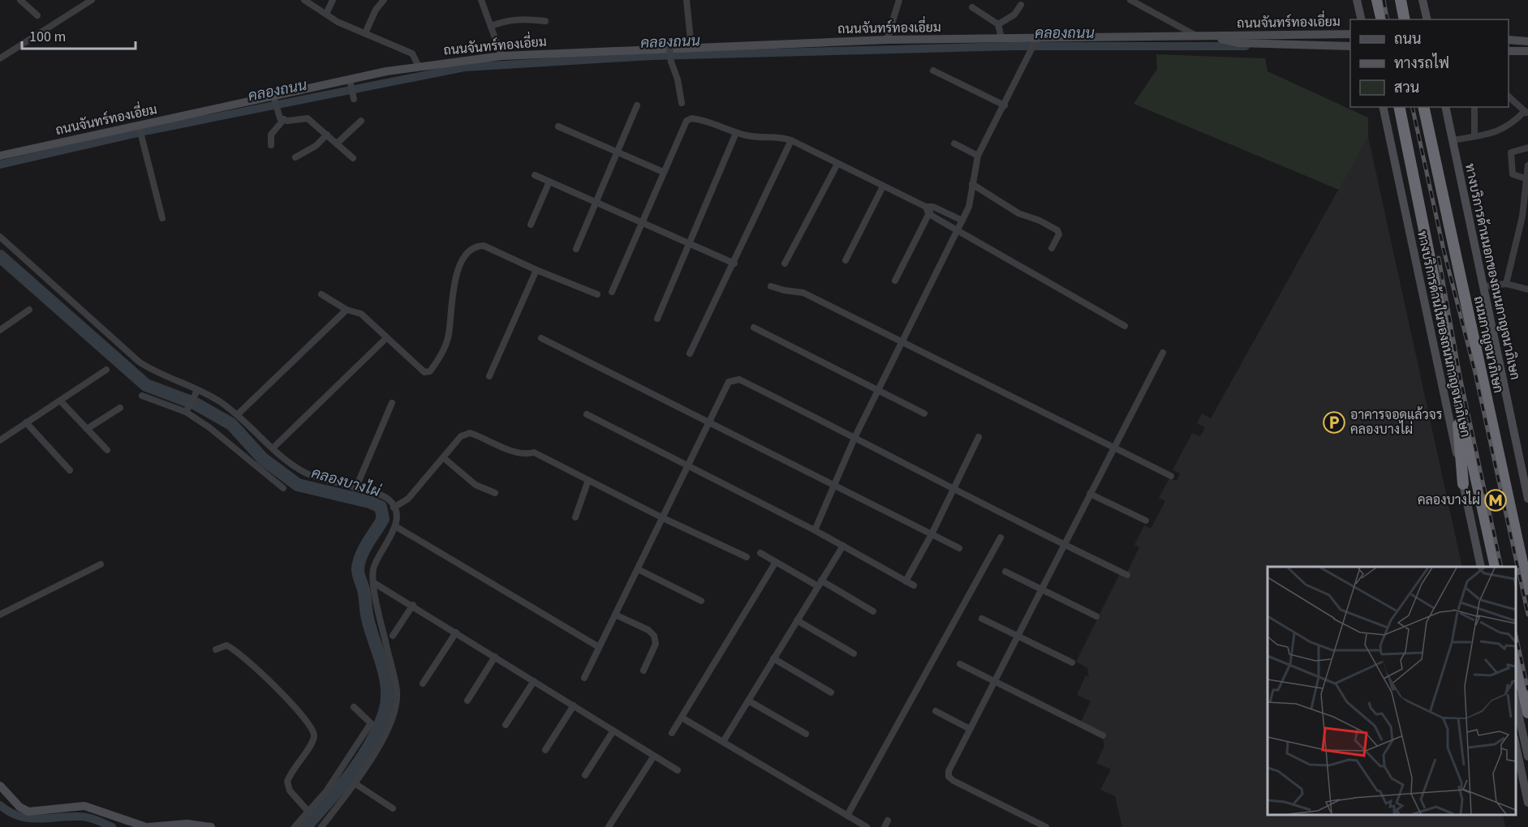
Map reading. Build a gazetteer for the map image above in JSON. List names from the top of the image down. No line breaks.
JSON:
{"streets":{"highway":["ถนนกาญจนาภิเษก"],"street":["ถนนจันทร์ทองเอี่ยม","ทางบริการด้านนอกของถนนกาญจนาภิเษก","ทางบริการด้านในของถนนกาญจนาภิเษก"]},"water":["คลองถนน","คลองบางไผ่"],"places":{"parking":["อาคารจอดแล้วจร คลองบางไผ่"],"metro station":["คลองบางไผ่"]},"legend":["ถนน","ทางรถไฟ","สวน"],"scale_bar":"100 m"}
